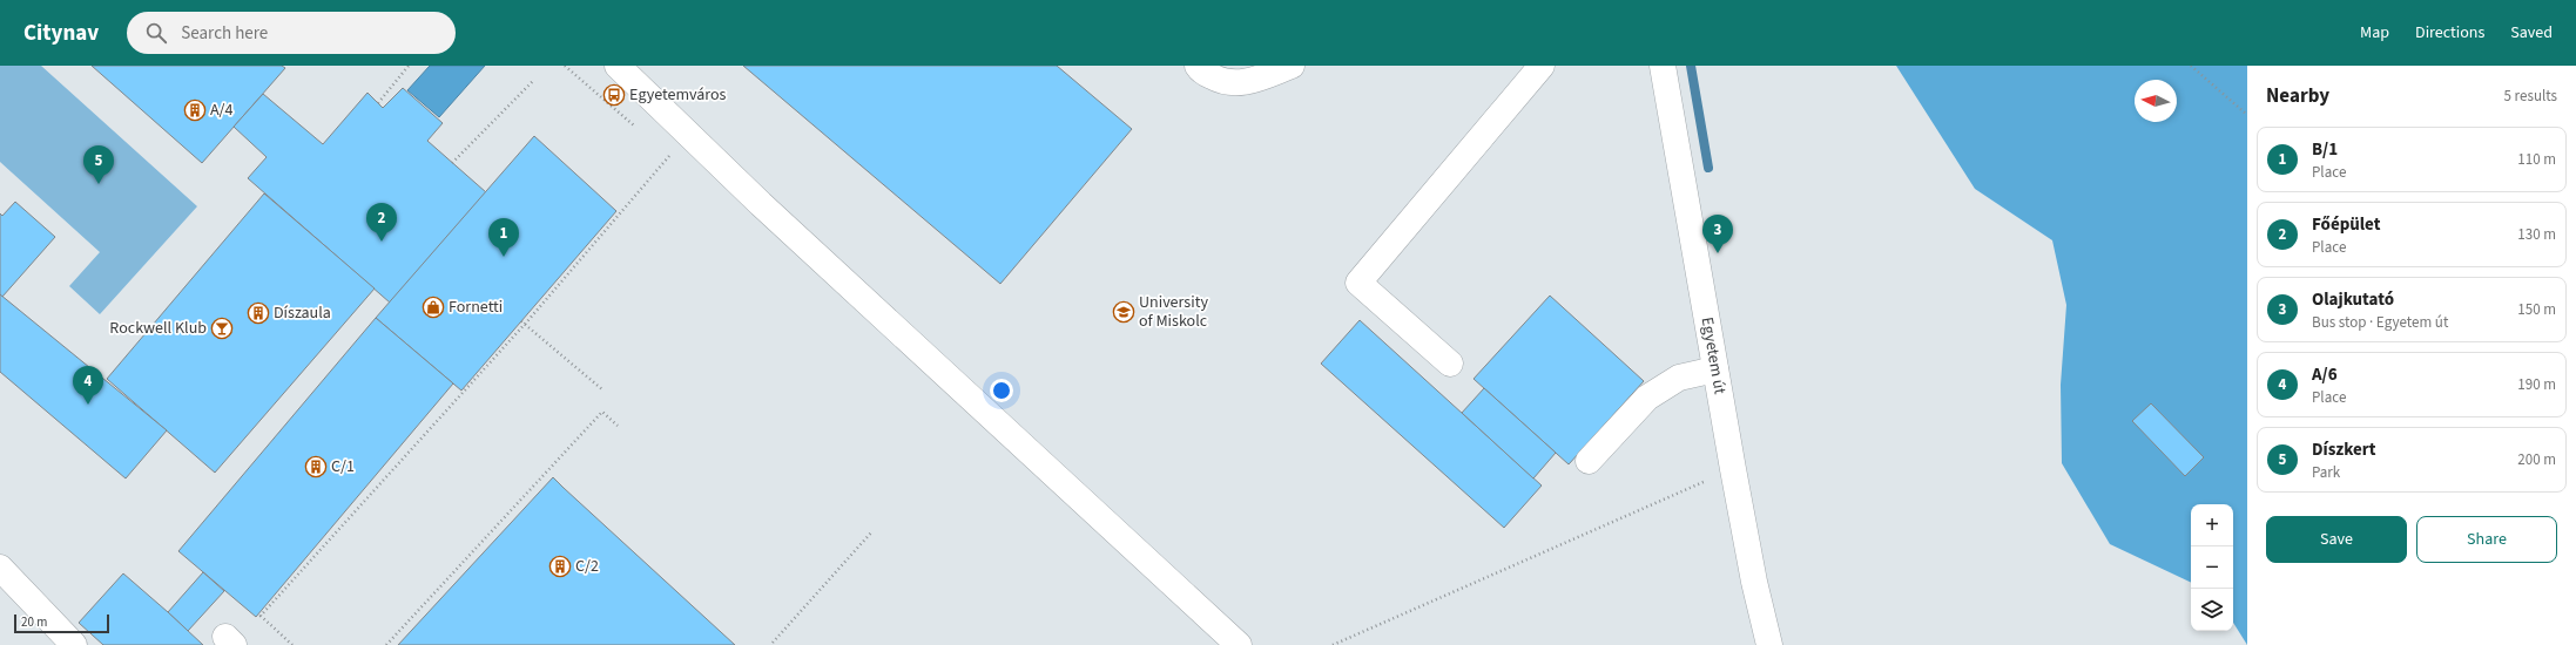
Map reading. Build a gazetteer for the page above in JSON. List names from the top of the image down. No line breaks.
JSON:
{"streets":{"street":["Egyetem út"]},"places":{"bus stop":["Egyetemváros"],"building":["A/4","Díszaula","C/1","C/2"],"shop":["Fornetti"],"school or university":["University of Miskolc"],"bar":["Rockwell Klub"]},"scale_bar":"20 m","north":"left","page":{"header":"Citynav","search":"Search here","nav":["Map","Directions","Saved"],"heading":["Nearby","5 results"],"list":[{"mark":"1","name":"B/1","note":"Place","value":"110 m"},{"mark":"2","name":"Főépület","note":"Place","value":"130 m"},{"mark":"3","name":"Olajkutató","note":"Bus stop · Egyetem út","value":"150 m"},{"mark":"4","name":"A/6","note":"Place","value":"190 m"},{"mark":"5","name":"Díszkert","note":"Park","value":"200 m"}],"pins":["5","2","3","1","4"],"buttons":["Save","Share"],"map_buttons":["+","−"],"scale":"20 m"}}
